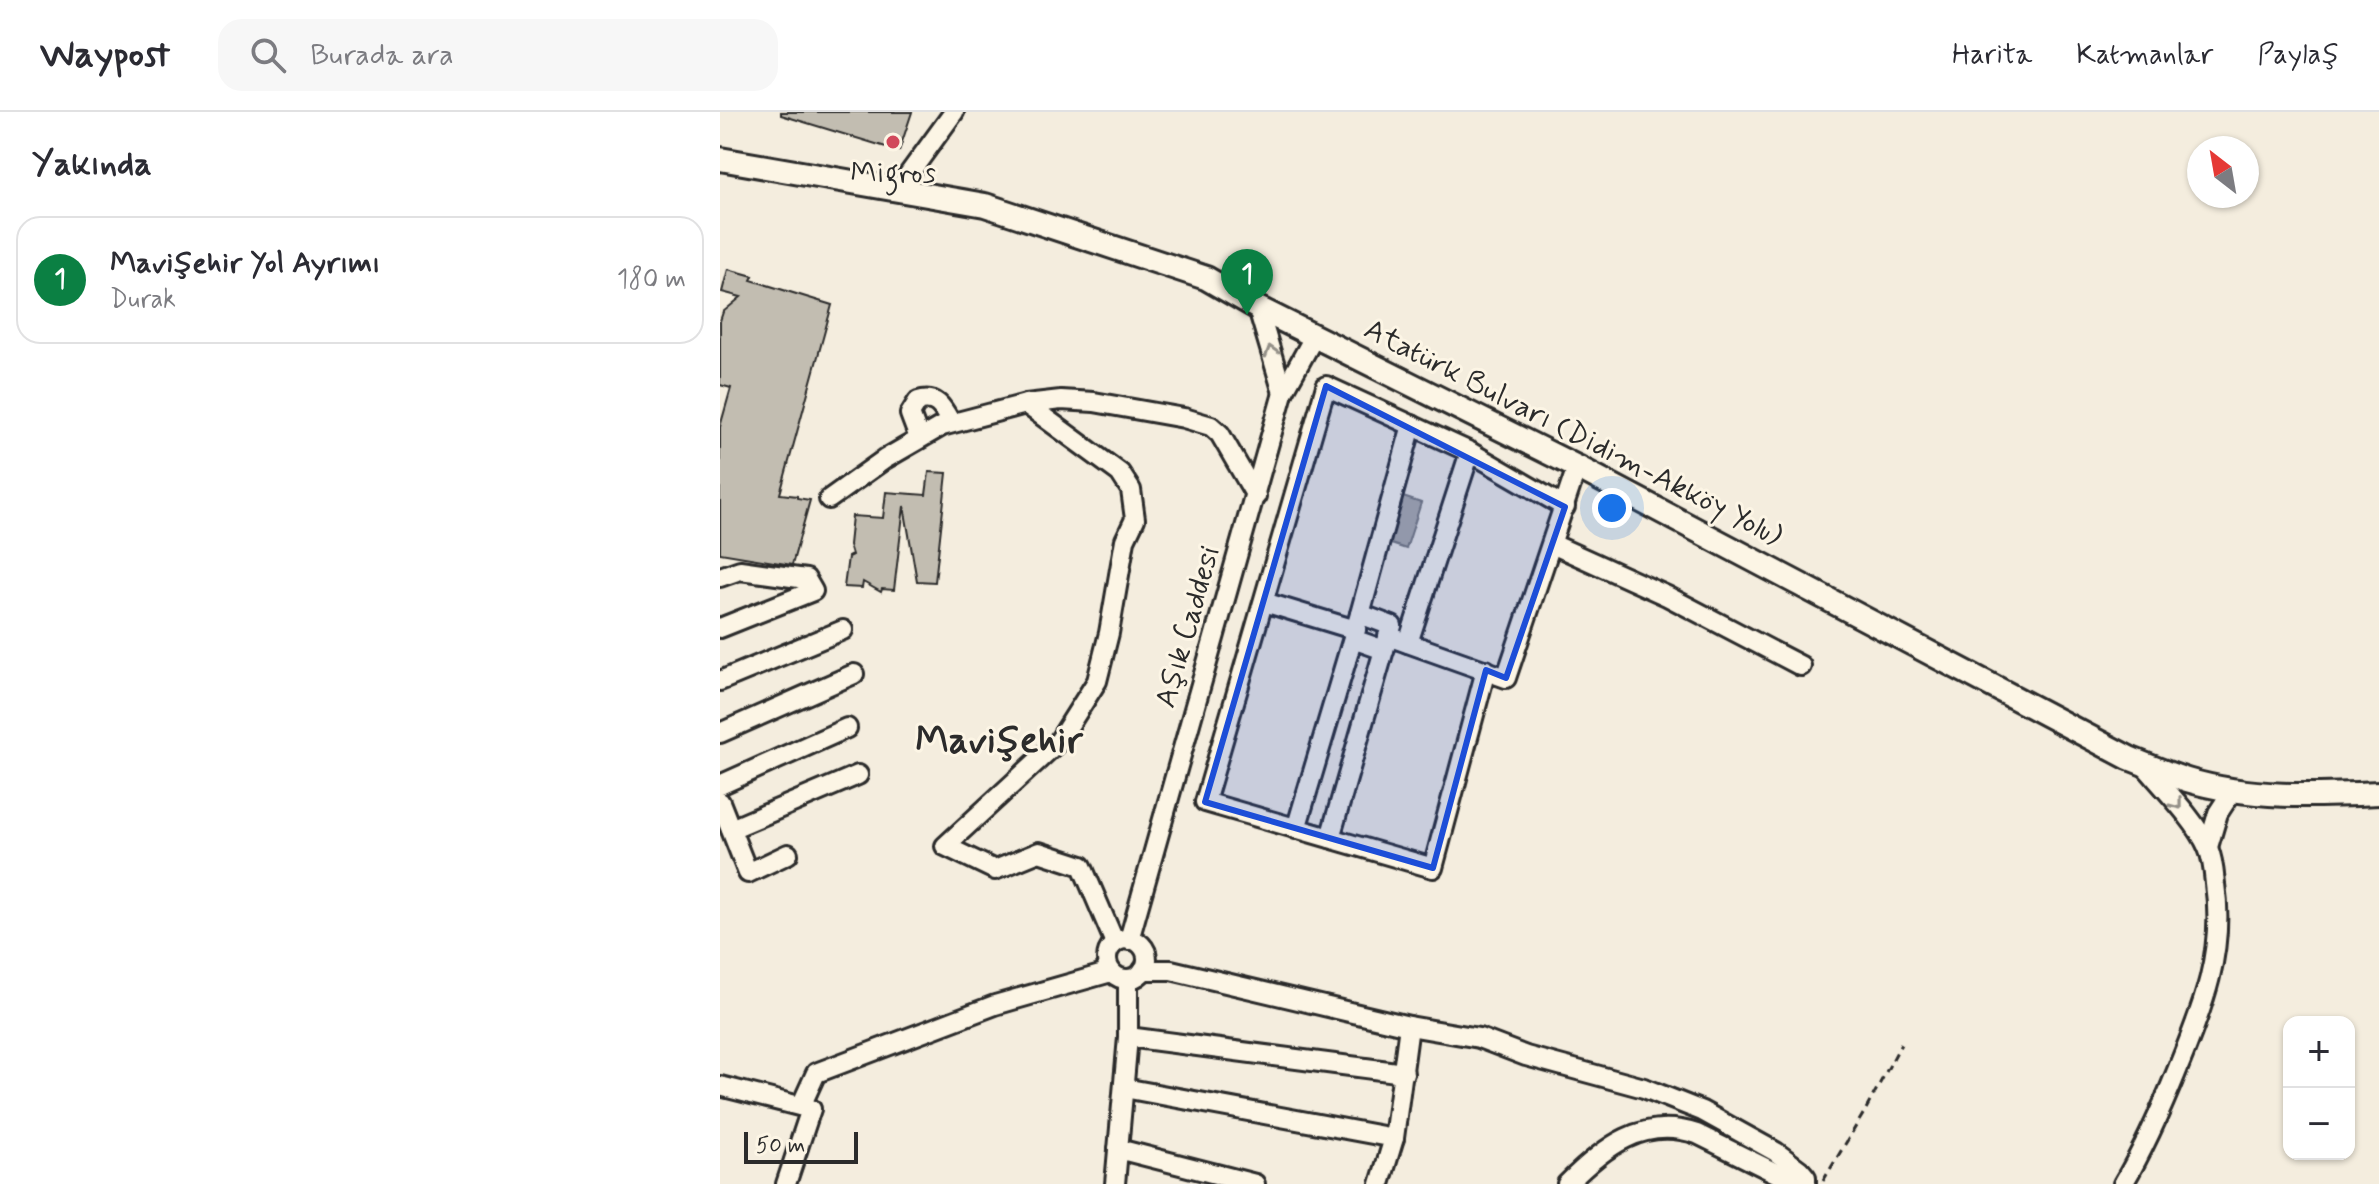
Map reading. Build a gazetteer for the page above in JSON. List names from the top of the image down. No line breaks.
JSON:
{"streets":{"main road":["Atatürk Bulvarı (Didim-Akköy Yolu)"],"street":["Aşık Caddesi"]},"crossings":[["Atatürk Bulvarı (Didim-Akköy Yolu)","Aşık Caddesi"]],"districts":["Mavişehir"],"places":["Migros"],"scale_bar":"50 m","north":"top left","page":{"header":"Waypost","search":"Burada ara","nav":["Harita","Katmanlar","Paylaş"],"heading":"Yakında","list":[{"mark":"1","name":"Mavişehir Yol Ayrımı","note":"Durak","value":"180 m"}],"pins":"1","map_buttons":["+","−"],"scale":"50 m"}}
